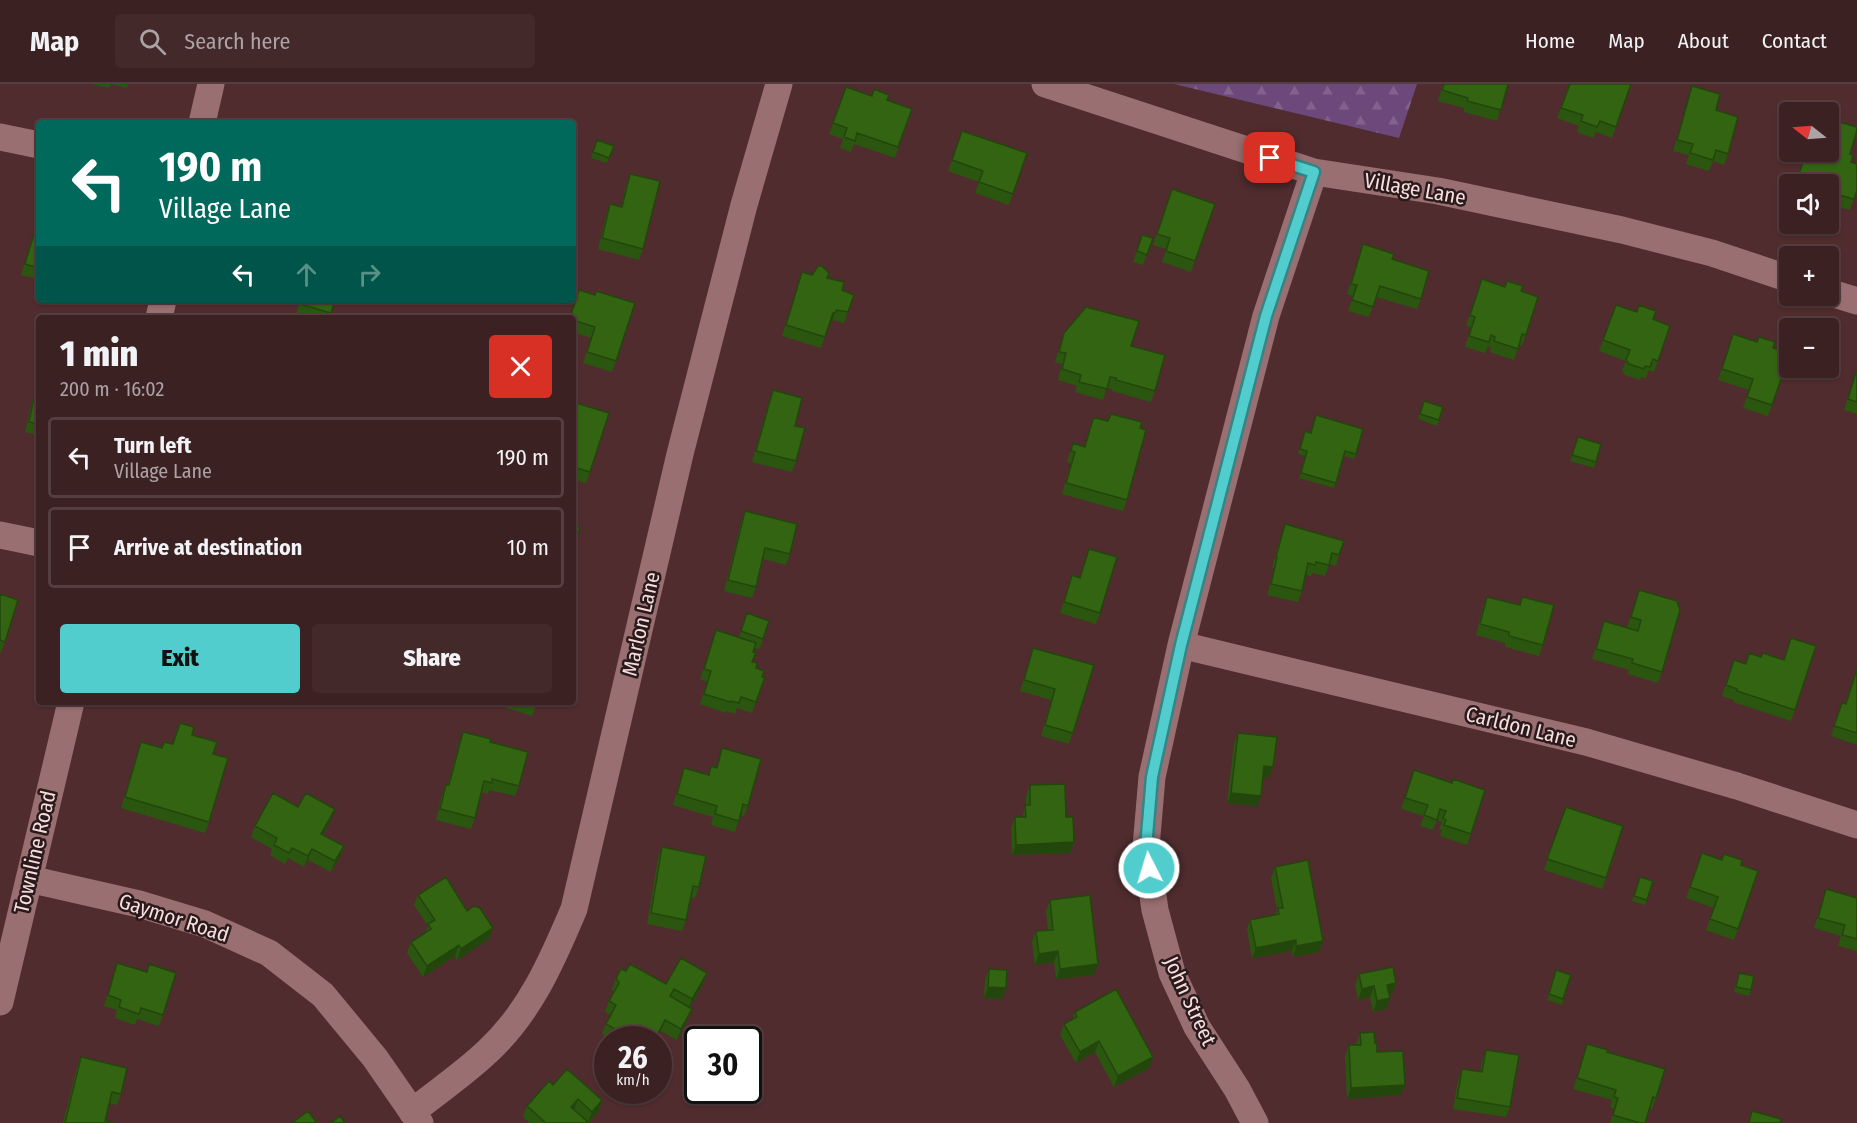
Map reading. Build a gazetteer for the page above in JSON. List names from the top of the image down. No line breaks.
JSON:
{"streets":{"street":["Village Lane","Marlon Lane","Carldon Lane","Townline Road","Gaymor Road","John Street"]},"crossings":[["Village Lane","John Street"],["Marlon Lane","Gaymor Road"],["Carldon Lane","John Street"],["Townline Road","Gaymor Road"]],"north":"left","page":{"header":"Map","search":"Search here","nav":["Home","Map","About","Contact"],"map_buttons":["+","−"],"turn":["190 m","Village Lane"],"heading":["1 min","200 m · 16:02"],"list":[{"name":"Turn left","note":"Village Lane","value":"190 m"},{"name":"Arrive at destination","value":"10 m"}],"buttons":["Exit","Share"],"speed":"26 km/h","limit":"30"}}
